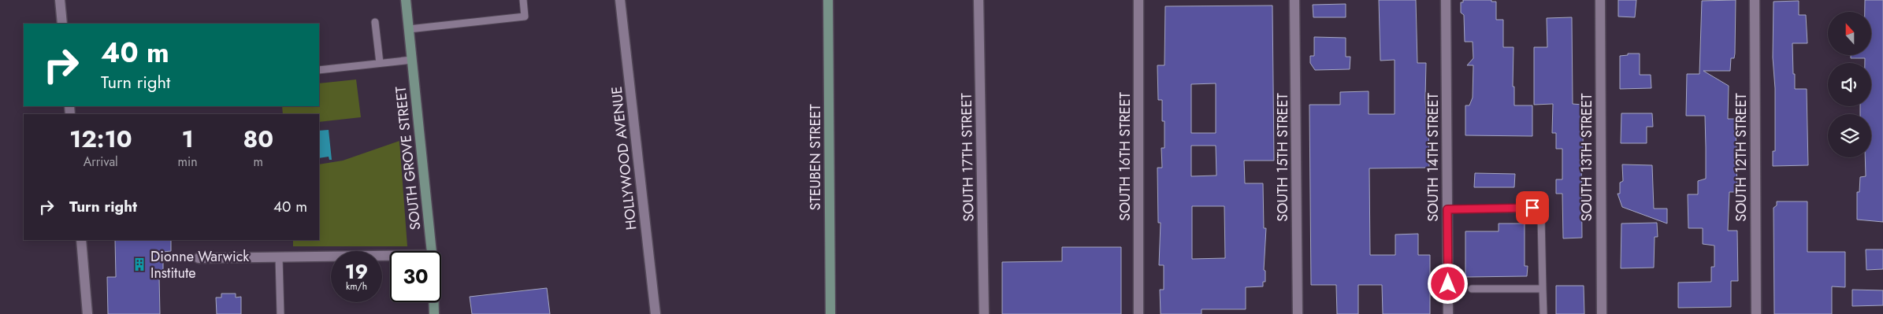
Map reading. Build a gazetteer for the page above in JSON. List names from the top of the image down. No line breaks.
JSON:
{"streets":{"main road":["STEUBEN STREET","SOUTH GROVE STREET"],"street":["SOUTH 16TH STREET","SOUTH 17TH STREET","SOUTH 15TH STREET","SOUTH 14TH STREET","SOUTH 13TH STREET","SOUTH 12TH STREET","HOLLYWOOD AVENUE"]},"places":{"building":["Dionne Warwick Institute"]},"north":"top","page":{"turn":["40 m","Turn right"],"eta":["12:10","Arrival","1","min","80","m"],"list":[{"name":"Turn right","value":"40 m"}],"speed":"19 km/h","limit":"30"}}
